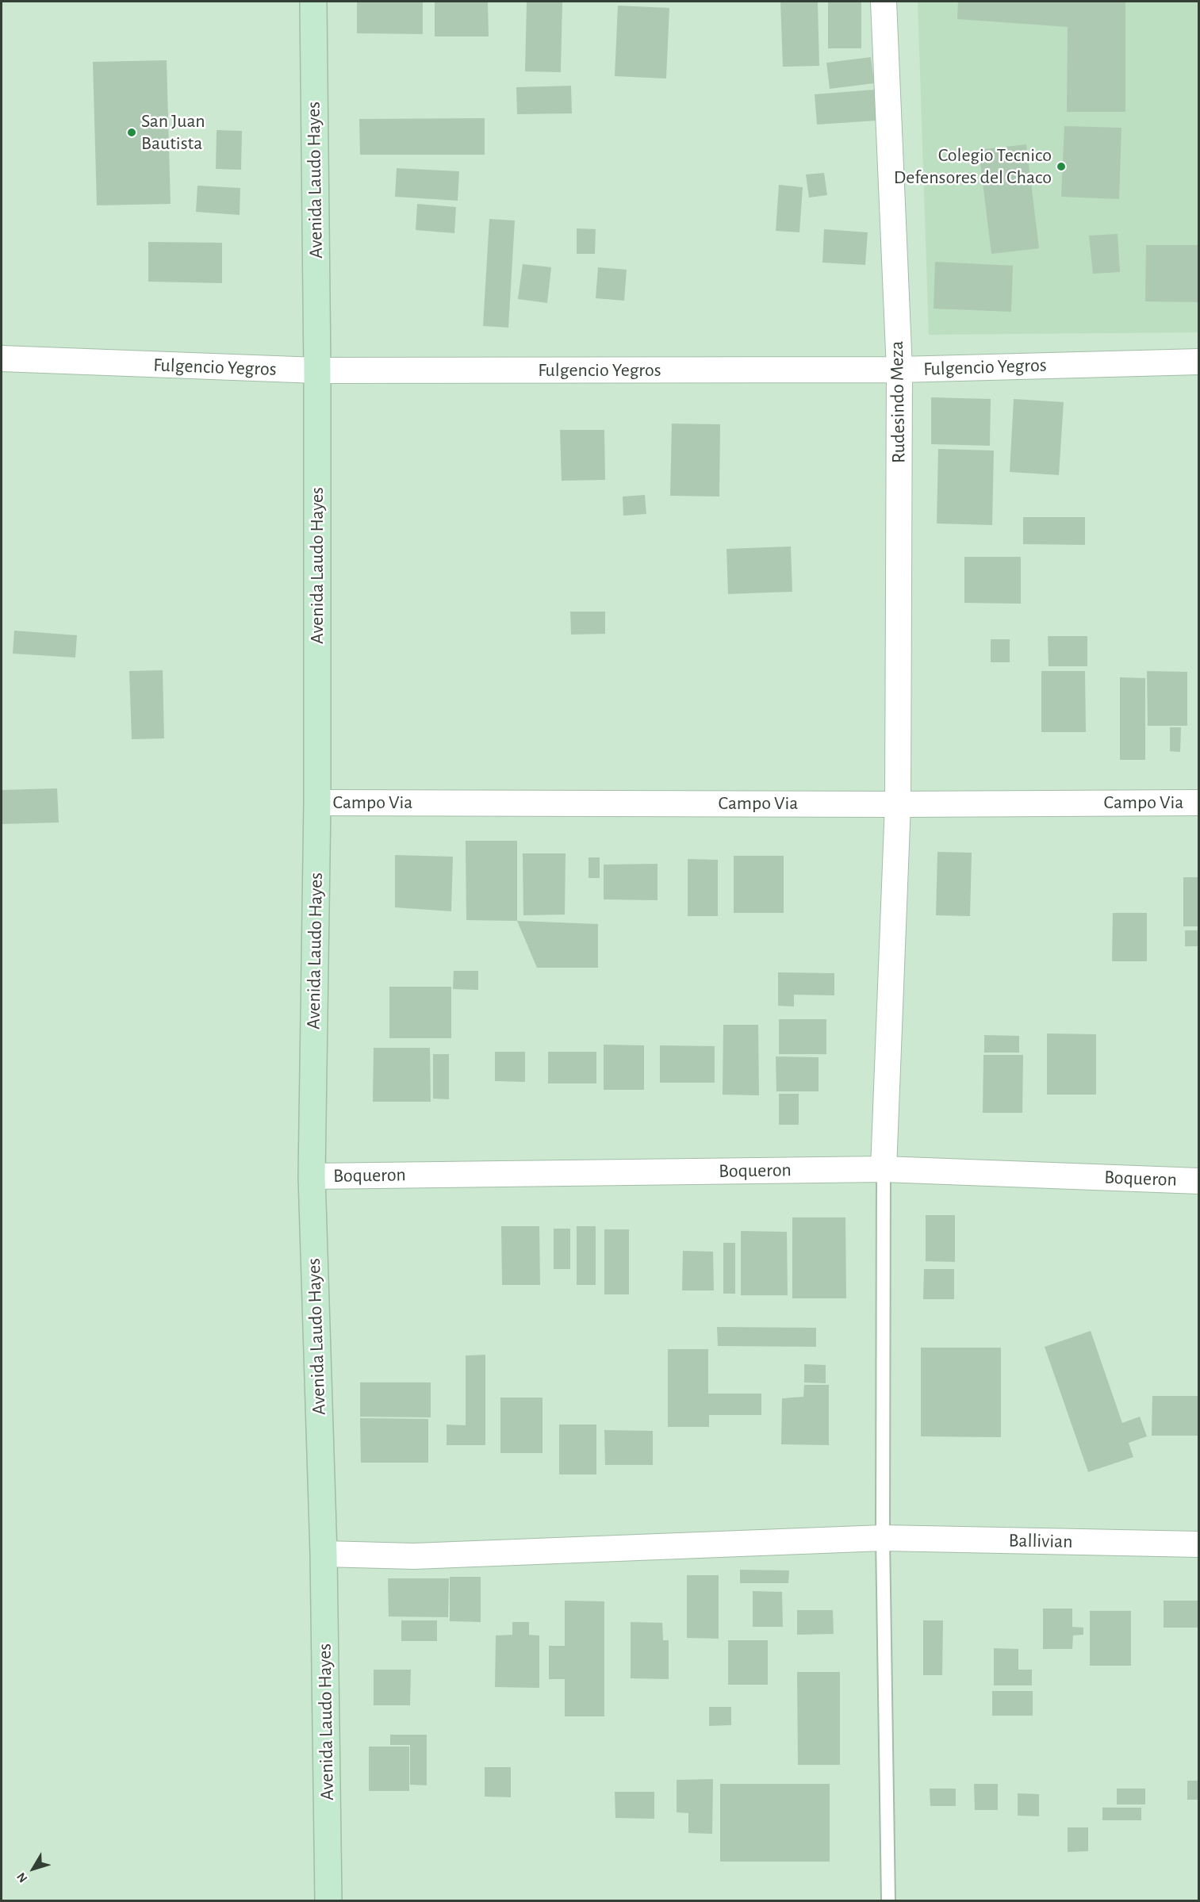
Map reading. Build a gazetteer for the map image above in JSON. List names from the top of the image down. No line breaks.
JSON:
{"streets":{"street":["Avenida Laudo Hayes","Fulgencio Yegros","Rudesindo Meza","Campo Via","Boqueron","Ballivian"]},"crossings":[["Avenida Laudo Hayes","Fulgencio Yegros"],["Avenida Laudo Hayes","Campo Via"],["Avenida Laudo Hayes","Boqueron"],["Avenida Laudo Hayes","Ballivian"],["Fulgencio Yegros","Rudesindo Meza"],["Rudesindo Meza","Campo Via"],["Rudesindo Meza","Boqueron"]],"places":["San Juan Bautista","Colegio Tecnico Defensores del Chaco"],"north":"bottom left"}
